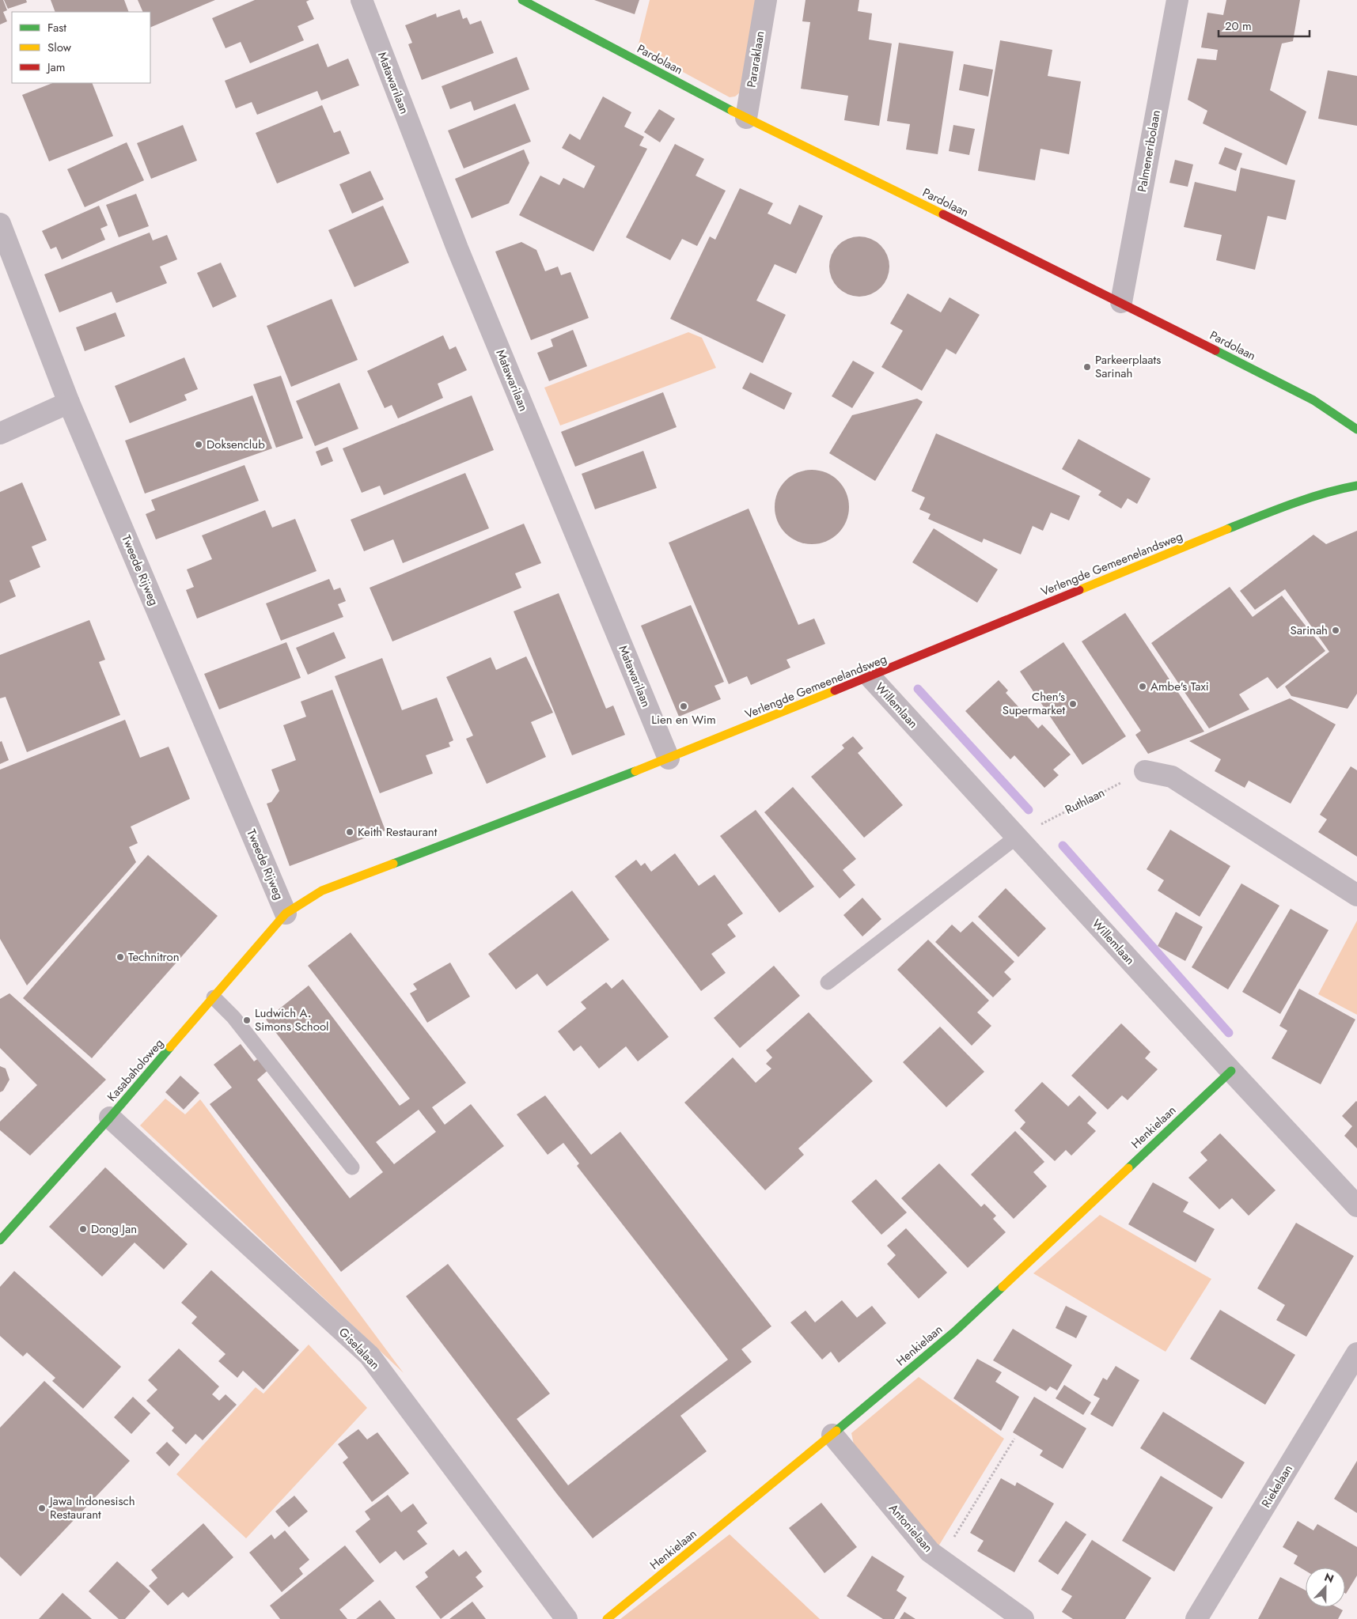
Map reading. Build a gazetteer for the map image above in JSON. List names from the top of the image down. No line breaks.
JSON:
{"streets":{"street":["Pardolaan","Pararaklaan","Matawarilaan","Palmeneribolaan","Verlengde Gemeenelandsweg","Tweede Rijweg","Willemlaan","Kasabaholoweg","Henkielaan","Giselalaan","Riekelaan","Antonielaan"],"path":["Ruthlaan"]},"crossings":[["Pardolaan","Pararaklaan"],["Pardolaan","Palmeneribolaan"],["Matawarilaan","Verlengde Gemeenelandsweg"],["Verlengde Gemeenelandsweg","Tweede Rijweg"],["Verlengde Gemeenelandsweg","Willemlaan"],["Verlengde Gemeenelandsweg","Kasabaholoweg"],["Tweede Rijweg","Kasabaholoweg"],["Willemlaan","Ruthlaan"],["Willemlaan","Henkielaan"],["Kasabaholoweg","Giselalaan"],["Henkielaan","Antonielaan"]],"places":["Parkeerplaats Sarinah","Doksenclub","Sarinah","Ambe's Taxi","Chen's Supermarket","Lien en Wim","Keith Restaurant","Technitron","Ludwich A. Simons School","Dong Jan","Jawa Indonesisch Restaurant"],"legend":["Fast","Slow","Jam"],"scale_bar":"20 m","north":"top"}
